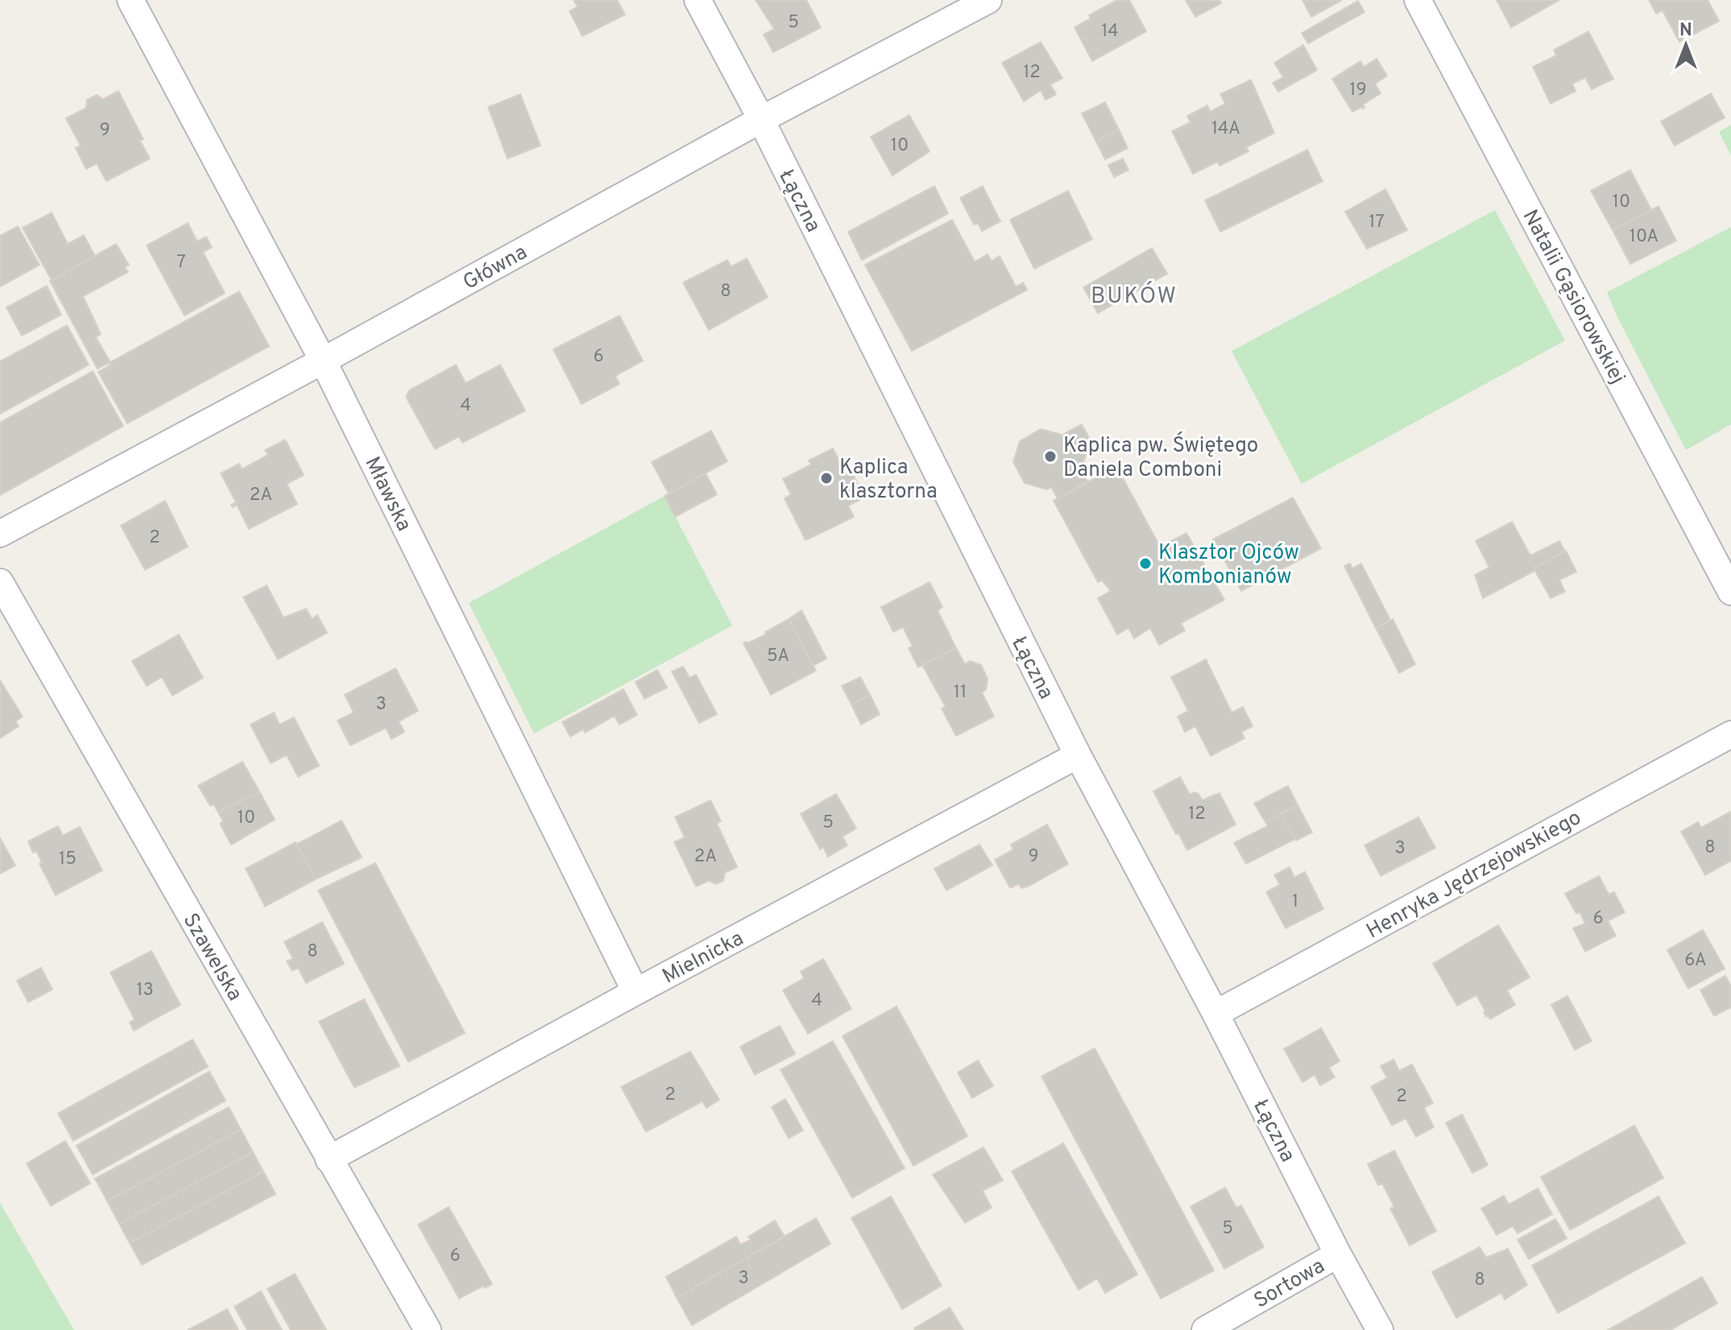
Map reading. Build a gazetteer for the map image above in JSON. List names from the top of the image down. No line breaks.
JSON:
{"streets":{"street":["Łączna","Główna","Natalii Gąsiorowskiej","Mławska","Henryka Jędrzejowskiego","Szawelska","Mielnicka","Sortowa"]},"crossings":[["Łączna","Główna"],["Łączna","Henryka Jędrzejowskiego"],["Łączna","Mielnicka"],["Łączna","Sortowa"],["Główna","Mławska"],["Mławska","Mielnicka"],["Szawelska","Mielnicka"]],"districts":["BUKÓW"],"places":["Kaplica pw. Świętego Daniela Comboni","Kaplica klasztorna","Klasztor Ojców Kombonianów"],"house_numbers":["5","14","12","19","14A","9","10","10","17","10A","7","8","6","4","2A","2","5A","11","3","12","10","5","8","3","2A","9","15","1","6","8","6A","13","4","2","2","5","6","3","8"],"north":"top"}
